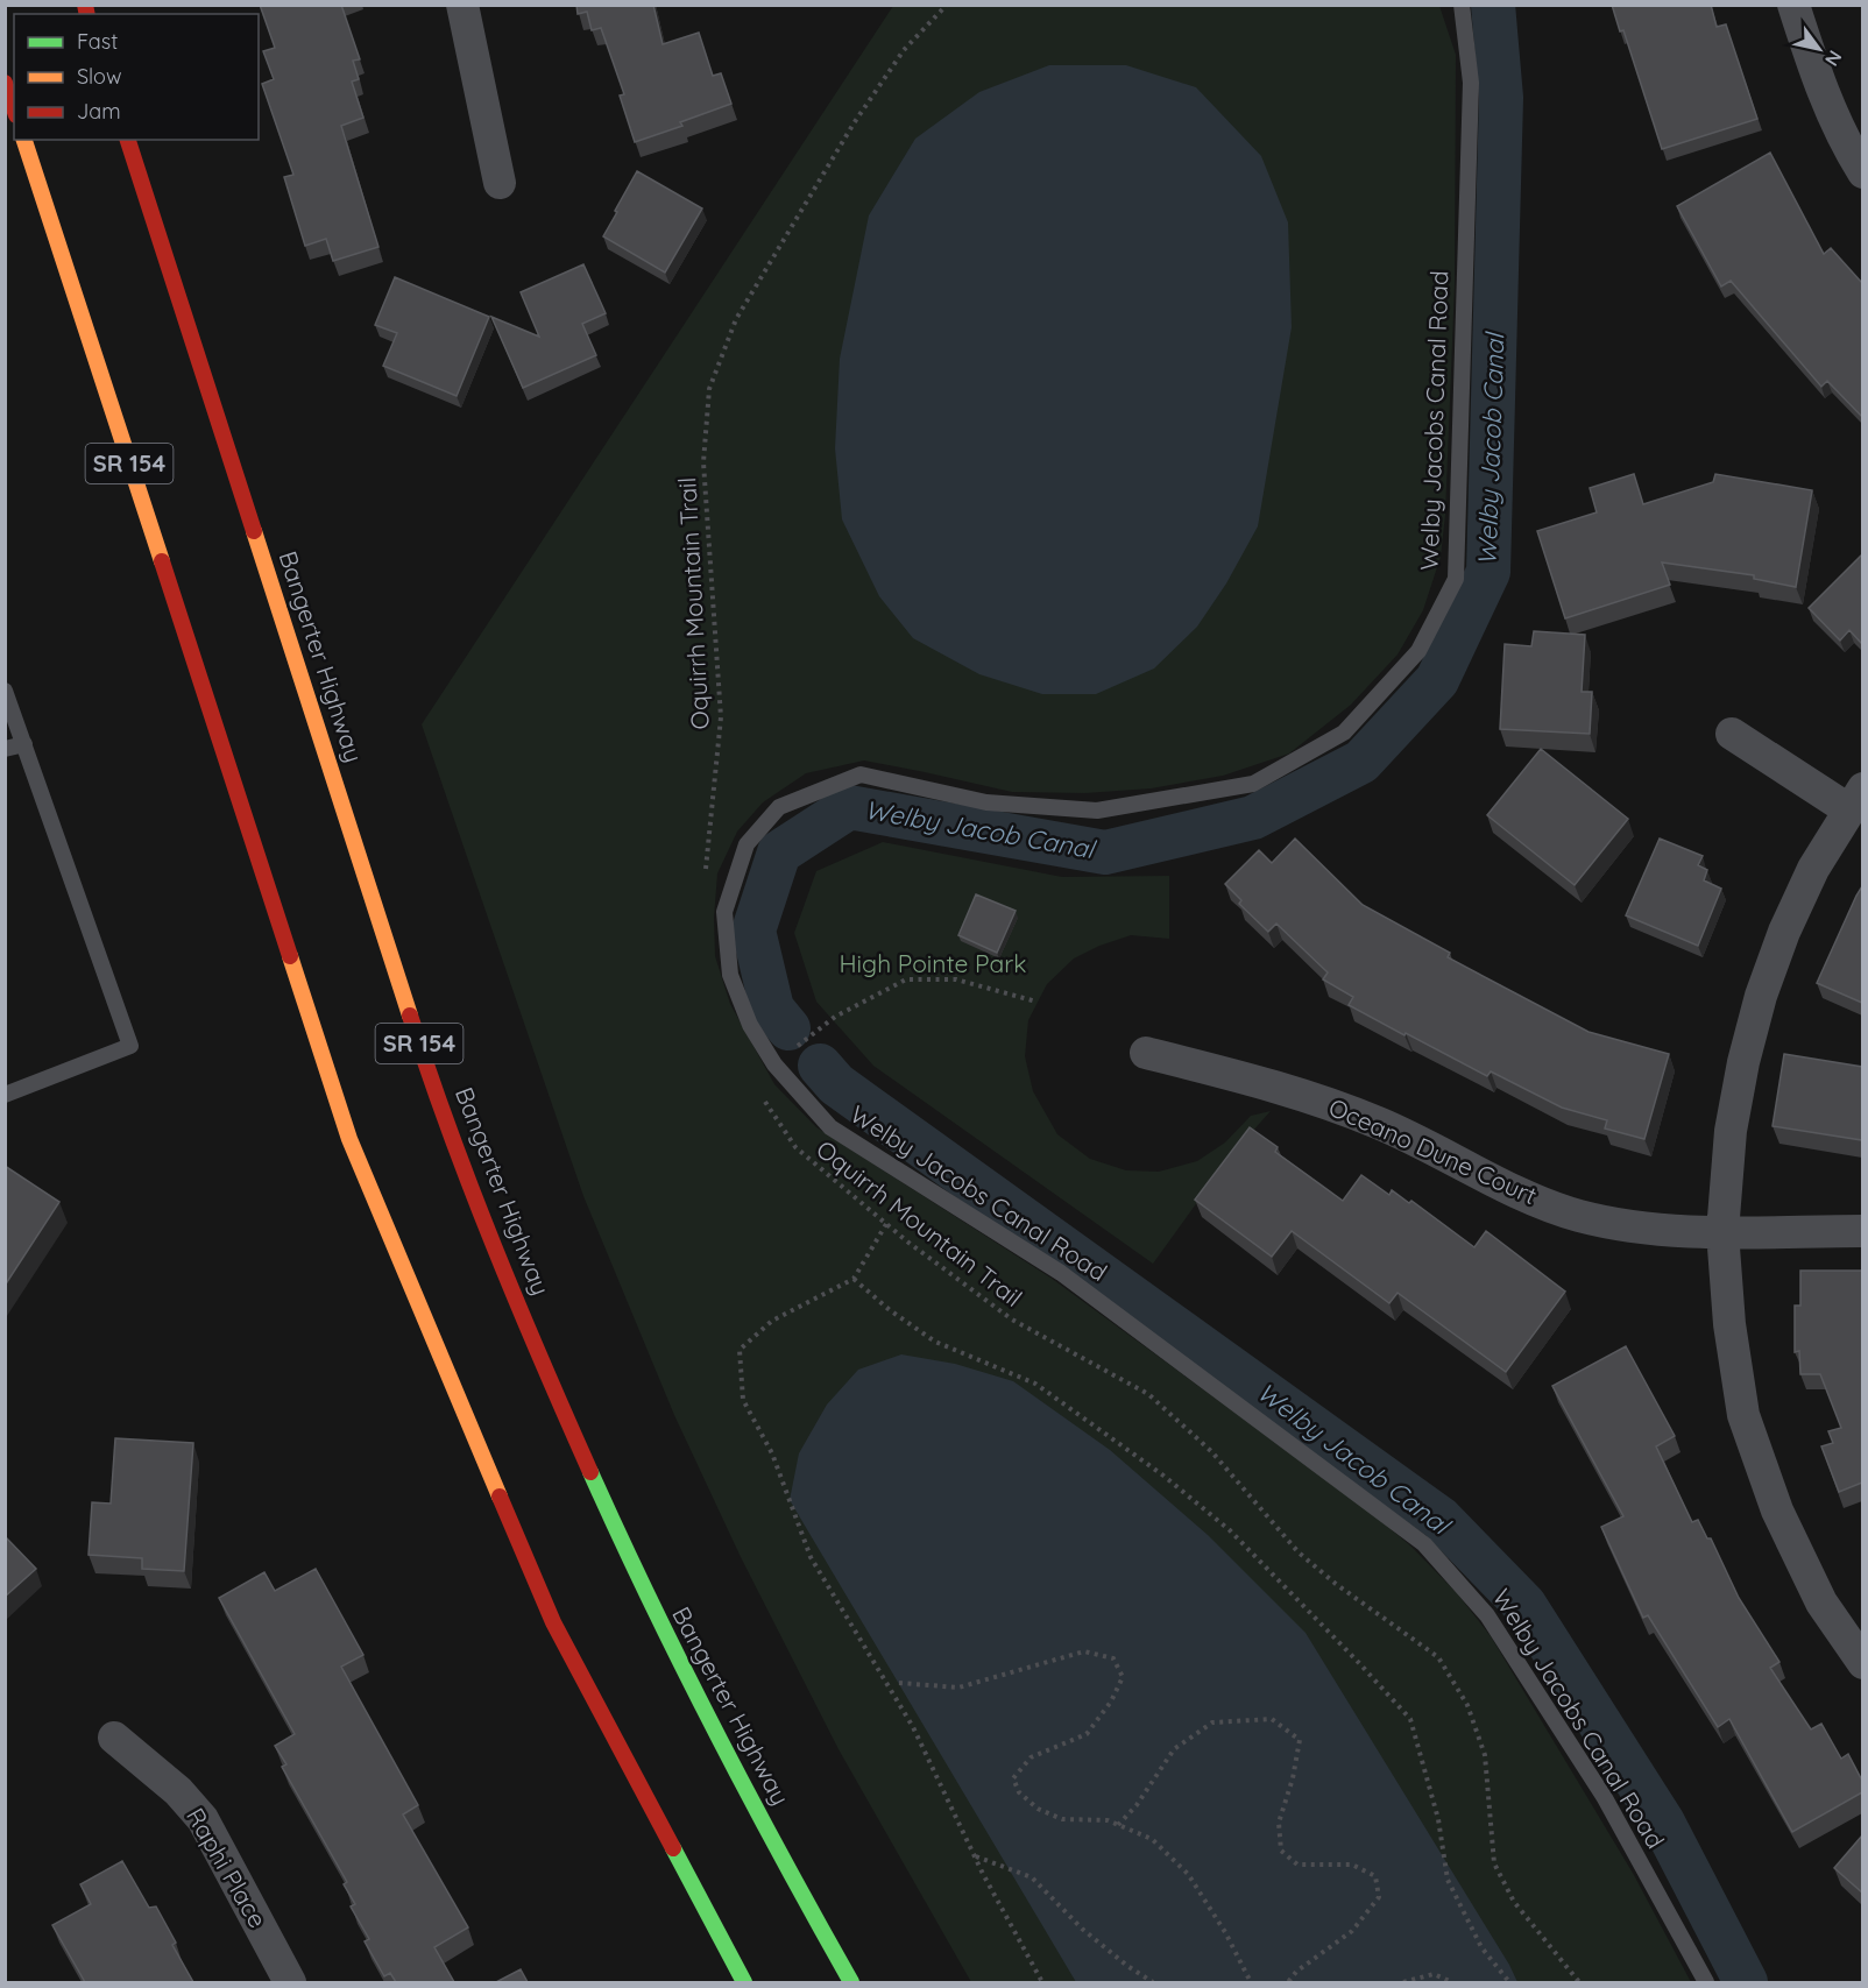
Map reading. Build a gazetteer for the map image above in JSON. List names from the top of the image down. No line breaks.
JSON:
{"streets":{"highway":["SR 154","Bangerter Highway"],"street":["Oceano Dune Court","Raphi Place"],"lane":["Welby Jacobs Canal Road"],"path":["Oquirrh Mountain Trail"]},"water":["Welby Jacob Canal"],"parks":["High Pointe Park"],"legend":["Fast","Slow","Jam"],"north":"bottom right"}
